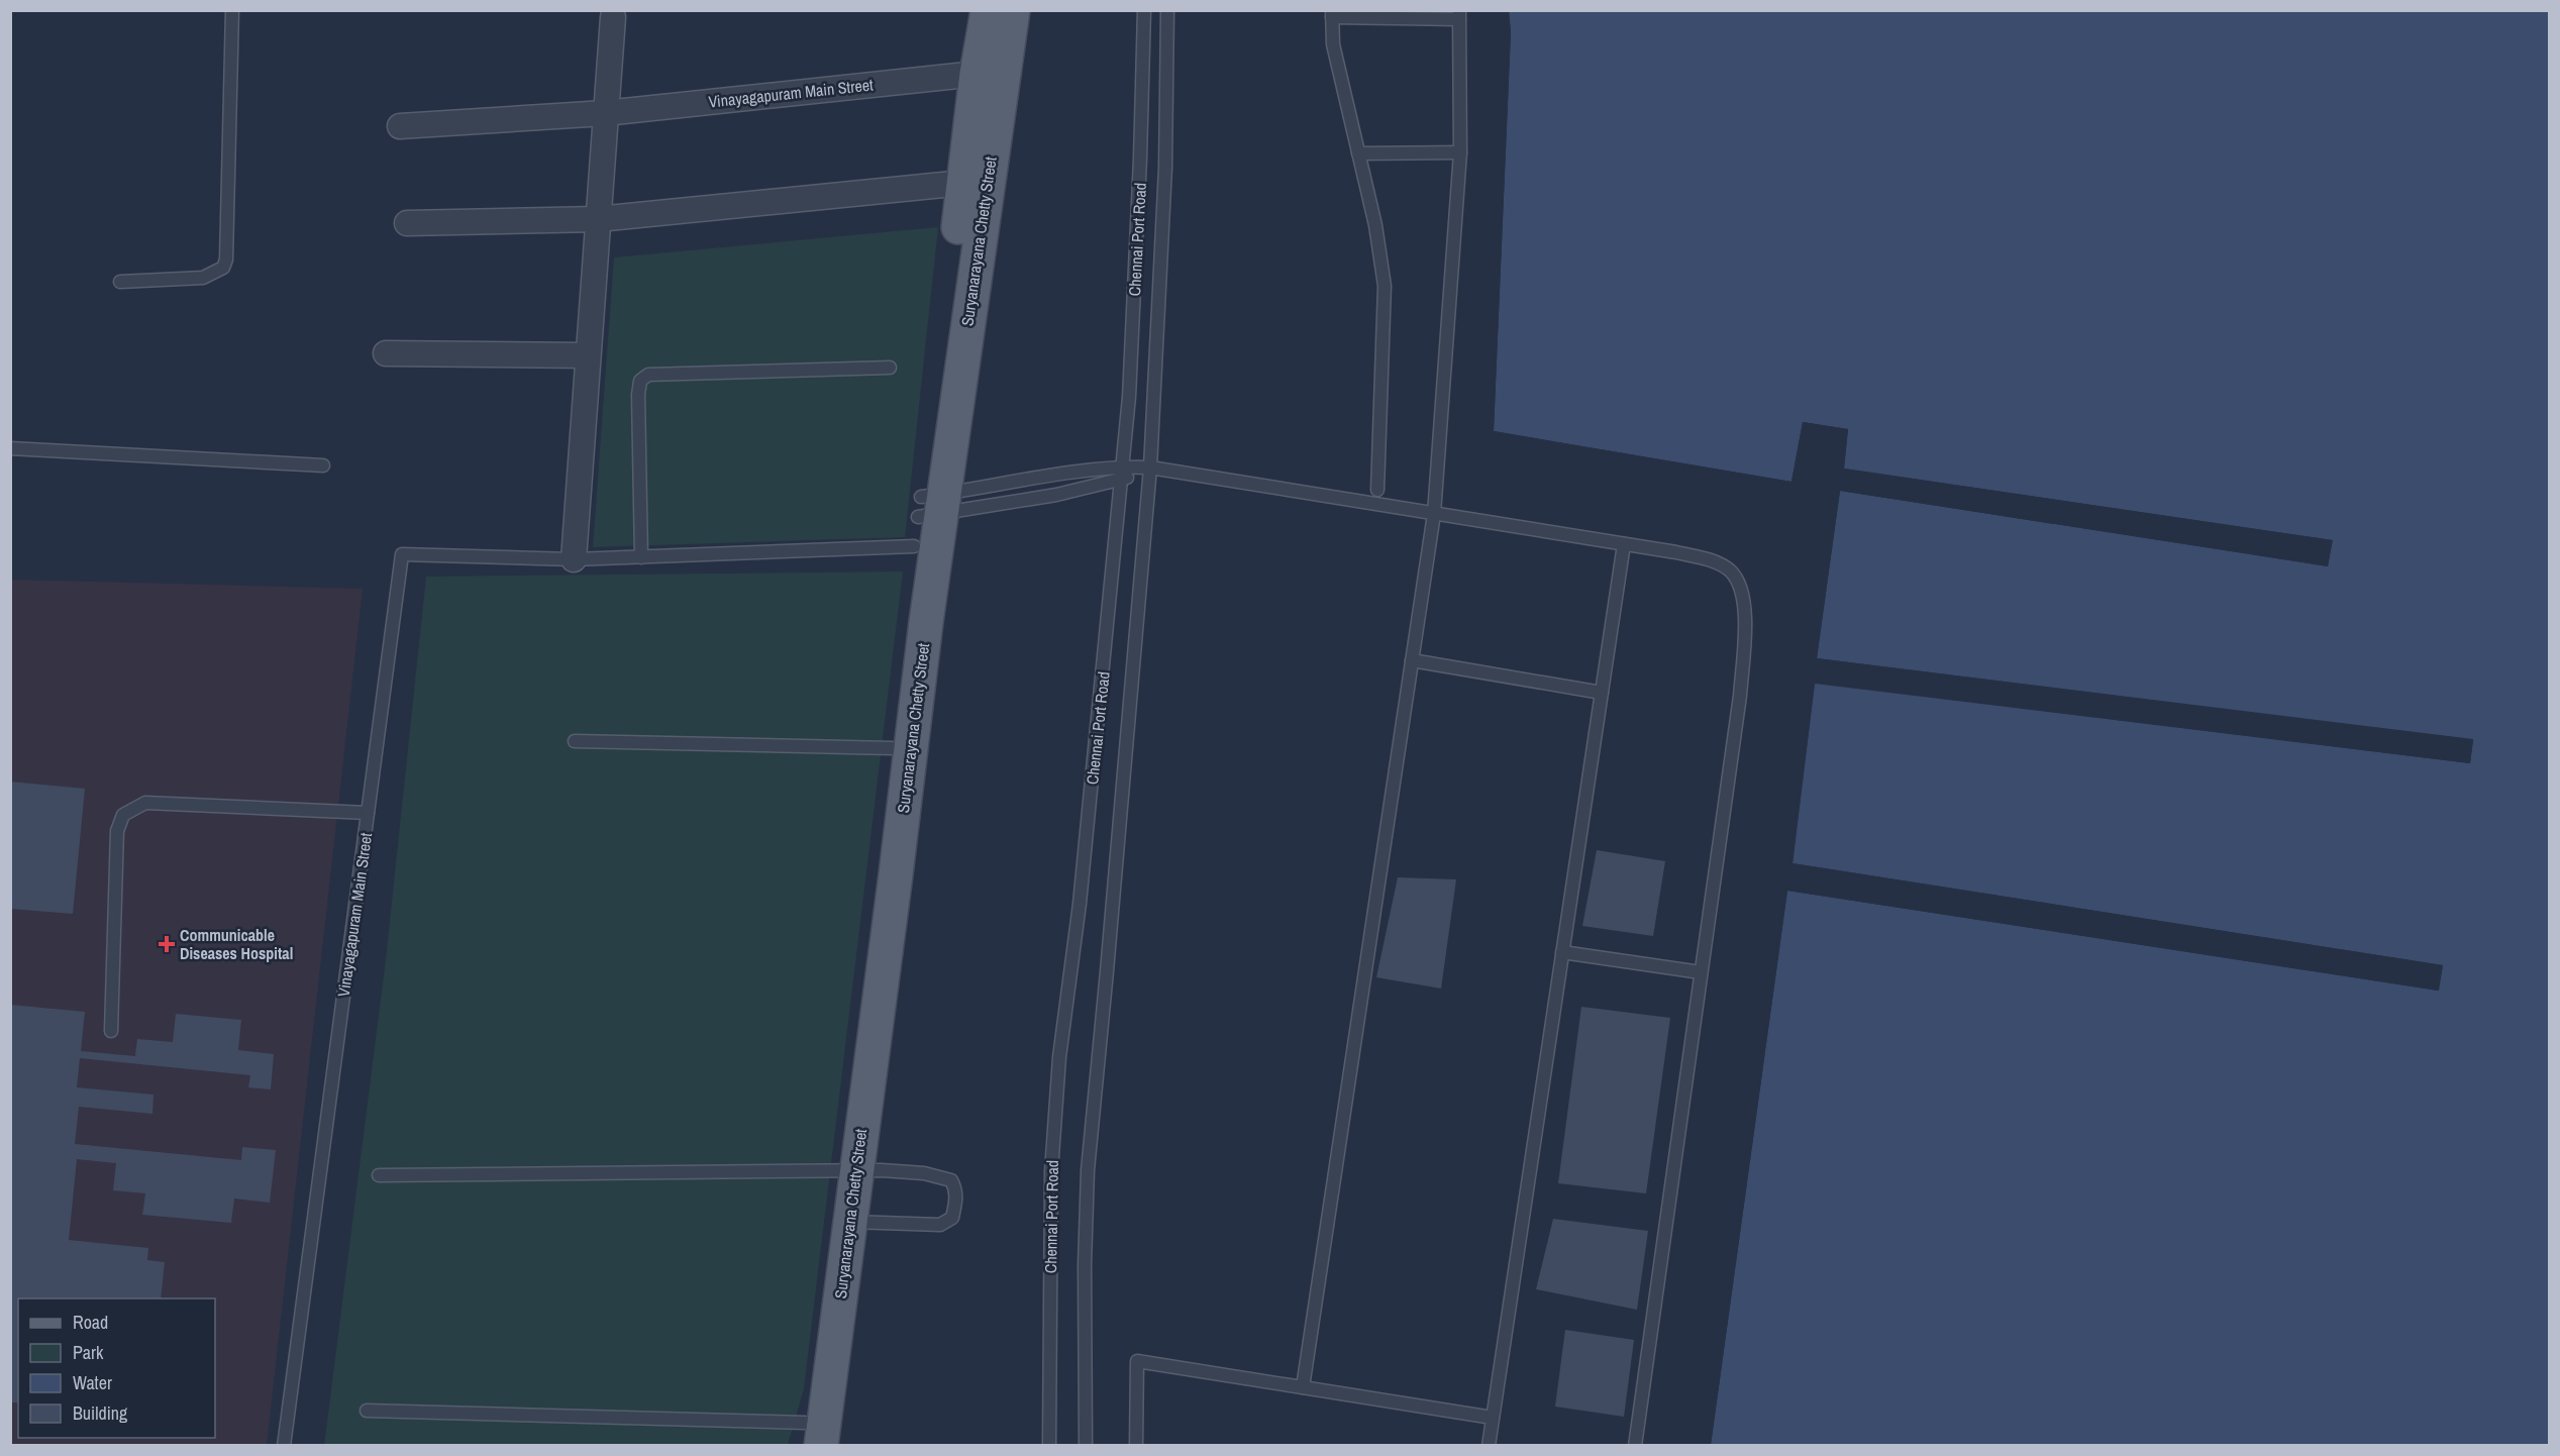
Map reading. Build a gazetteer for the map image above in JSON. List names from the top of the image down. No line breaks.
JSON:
{"streets":{"main road":["Suryanarayana Chetty Street"],"street":["Vinayagapuram Main Street"],"lane":["Chennai Port Road"]},"crossings":[["Vinayagapuram Main Street","Suryanarayana Chetty Street"]],"places":{"health":["Communicable Diseases Hospital"]},"legend":["Road","Park","Water","Building"]}
